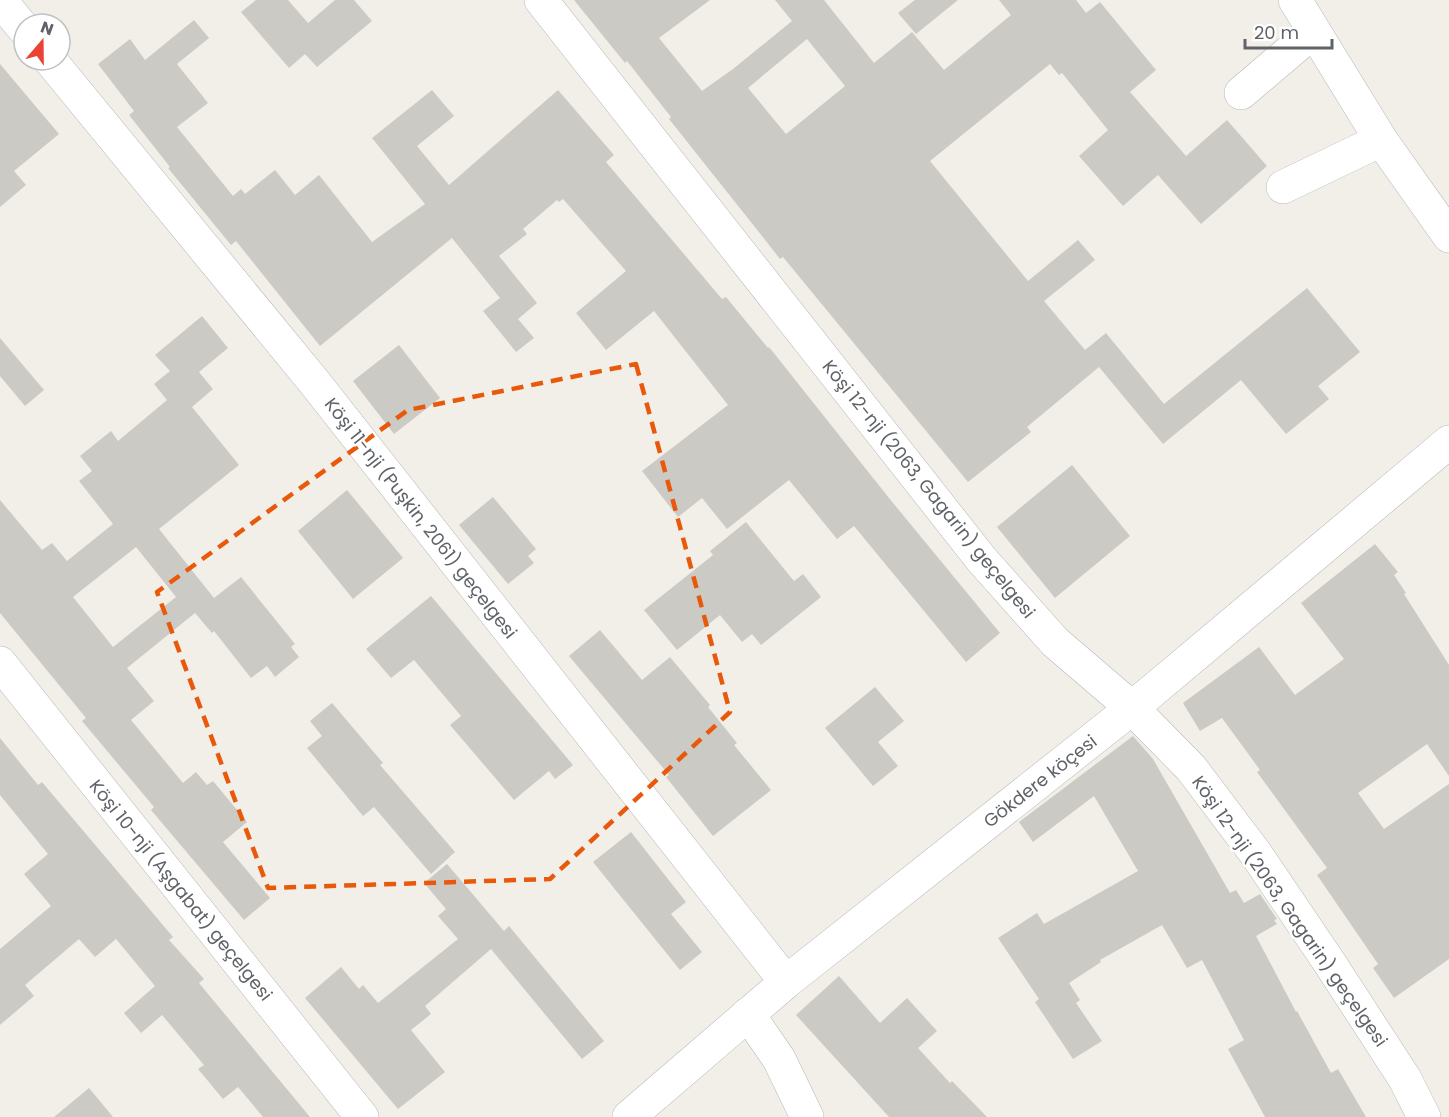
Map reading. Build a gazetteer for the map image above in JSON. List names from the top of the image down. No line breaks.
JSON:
{"streets":{"street":["Köşi 12-nji (2063, Gagarin) geçelgesi","Köşi 11-nji (Puşkin, 2061) geçelgesi","Gökdere köçesi","Köşi 10-nji (Aşgabat) geçelgesi"]},"crossings":[["Köşi 12-nji (2063, Gagarin) geçelgesi","Gökdere köçesi"],["Köşi 11-nji (Puşkin, 2061) geçelgesi","Gökdere köçesi"]],"scale_bar":"20 m","north":"top"}
